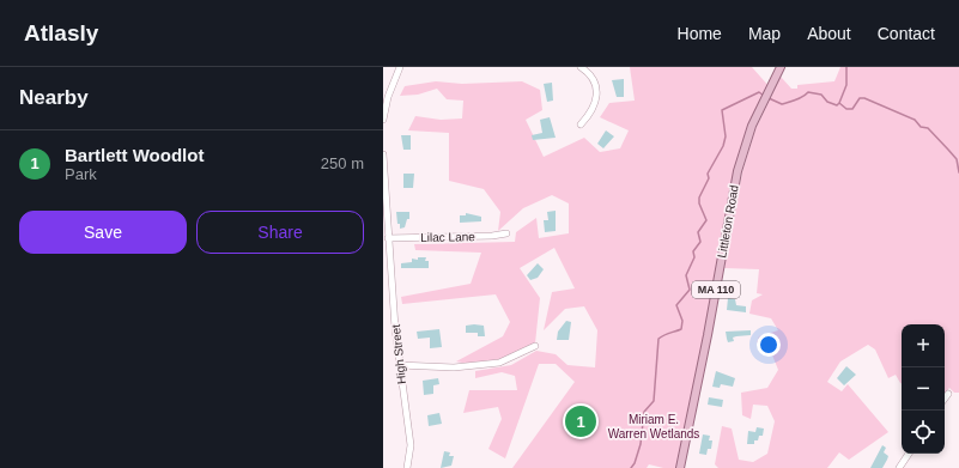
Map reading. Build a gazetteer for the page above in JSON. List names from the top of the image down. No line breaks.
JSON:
{"streets":{"main road":["Littleton Road","MA 110"],"street":["Lilac Lane","High Street"]},"crossings":[["Lilac Lane","High Street"]],"parks":["Miriam E. Warren Wetlands"],"page":{"header":"Atlasly","nav":["Home","Map","About","Contact"],"heading":"Nearby","list":[{"mark":"1","name":"Bartlett Woodlot","note":"Park","value":"250 m"}],"buttons":["Save","Share"],"map_buttons":["+","−"],"pins":"1"}}
